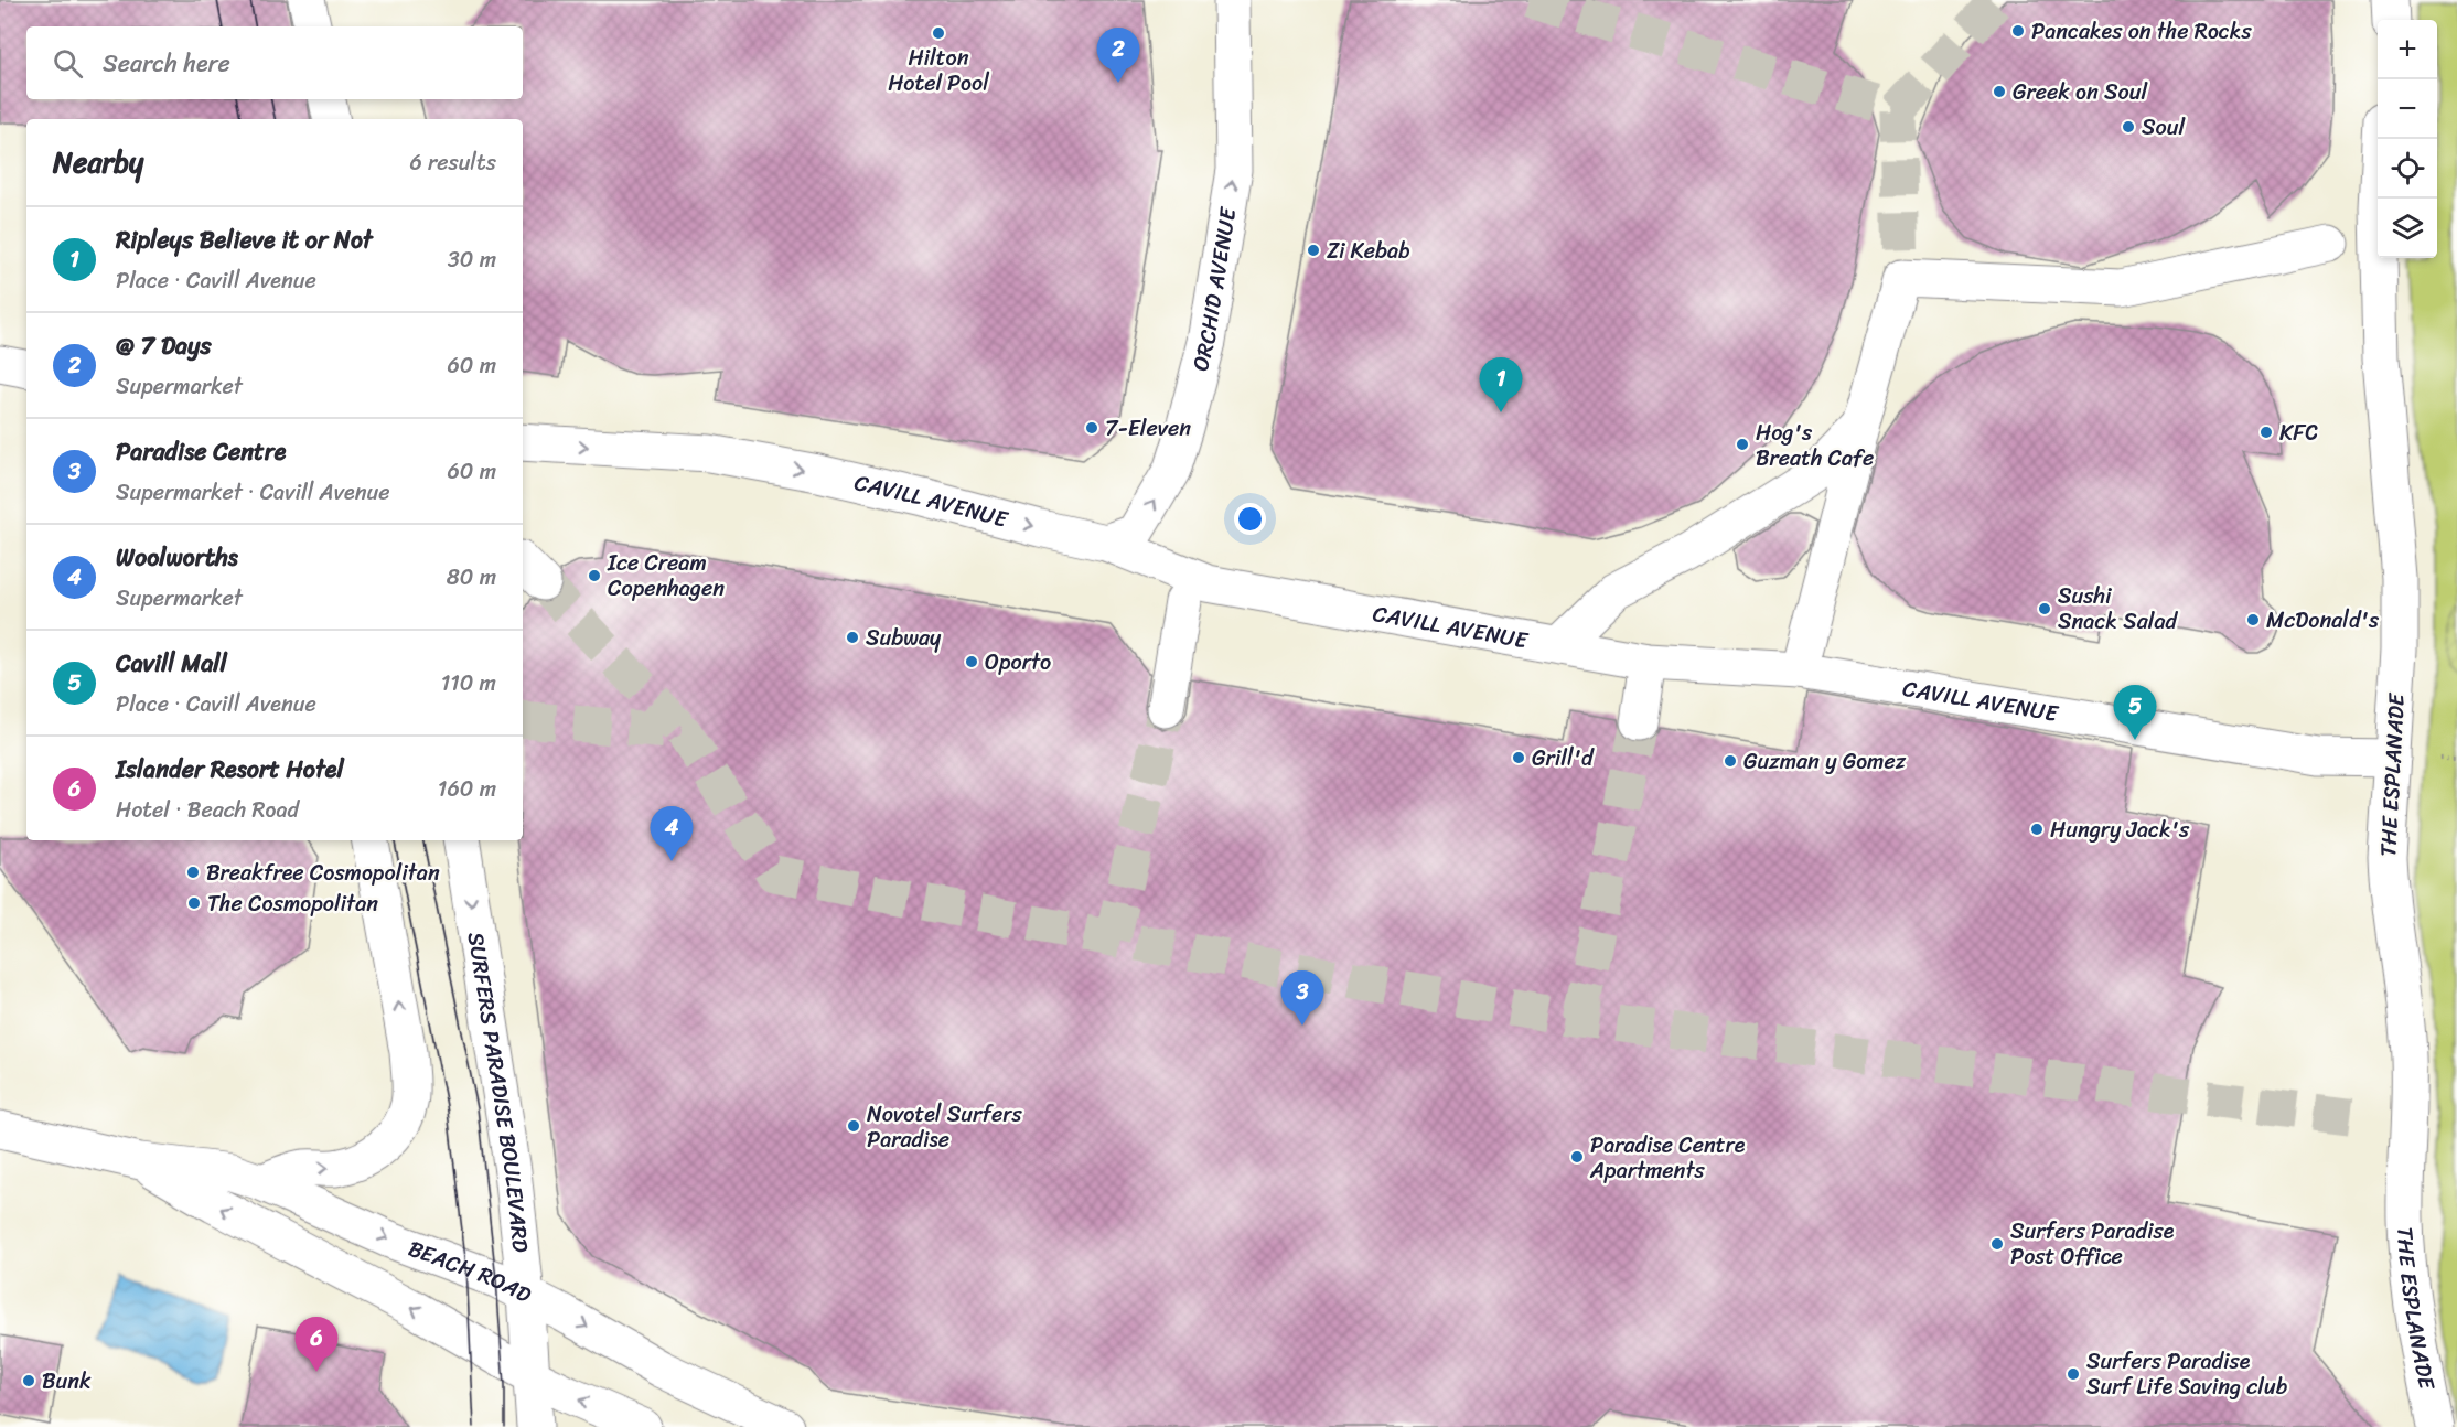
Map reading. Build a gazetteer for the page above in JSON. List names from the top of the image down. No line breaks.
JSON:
{"streets":{"street":["ORCHID AVENUE","CAVILL AVENUE","THE ESPLANADE","SURFERS PARADISE BOULEVARD","BEACH ROAD"]},"crossings":[["ORCHID AVENUE","CAVILL AVENUE"],["CAVILL AVENUE","THE ESPLANADE"],["SURFERS PARADISE BOULEVARD","BEACH ROAD"]],"one_way":["ORCHID AVENUE","SURFERS PARADISE BOULEVARD"],"places":["Pancakes on the Rocks","Hilton Hotel Pool","Greek on Soul","Soul","Zi Kebab","7-Eleven","KFC","Hog's Breath Cafe","Ice Cream Copenhagen","Sushi Snack Salad","McDonald's","Subway","Oporto","Grill'd","Guzman y Gomez","Hungry Jack's","Breakfree Cosmopolitan","The Cosmopolitan","Novotel Surfers Paradise","Paradise Centre Apartments","Surfers Paradise Post Office","Surfers Paradise Surf Life Saving club","Bunk"],"page":{"map_buttons":["+","−"],"search":"Search here","pins":["2","1","5","4","3","6"],"heading":["Nearby","6 results"],"list":[{"mark":"1","name":"Ripleys Believe it or Not","note":"Place · Cavill Avenue","value":"30 m"},{"mark":"2","name":"@ 7 Days","note":"Supermarket","value":"60 m"},{"mark":"3","name":"Paradise Centre","note":"Supermarket · Cavill Avenue","value":"60 m"},{"mark":"4","name":"Woolworths","note":"Supermarket","value":"80 m"},{"mark":"5","name":"Cavill Mall","note":"Place · Cavill Avenue","value":"110 m"},{"mark":"6","name":"Islander Resort Hotel","note":"Hotel · Beach Road","value":"160 m"}]}}
